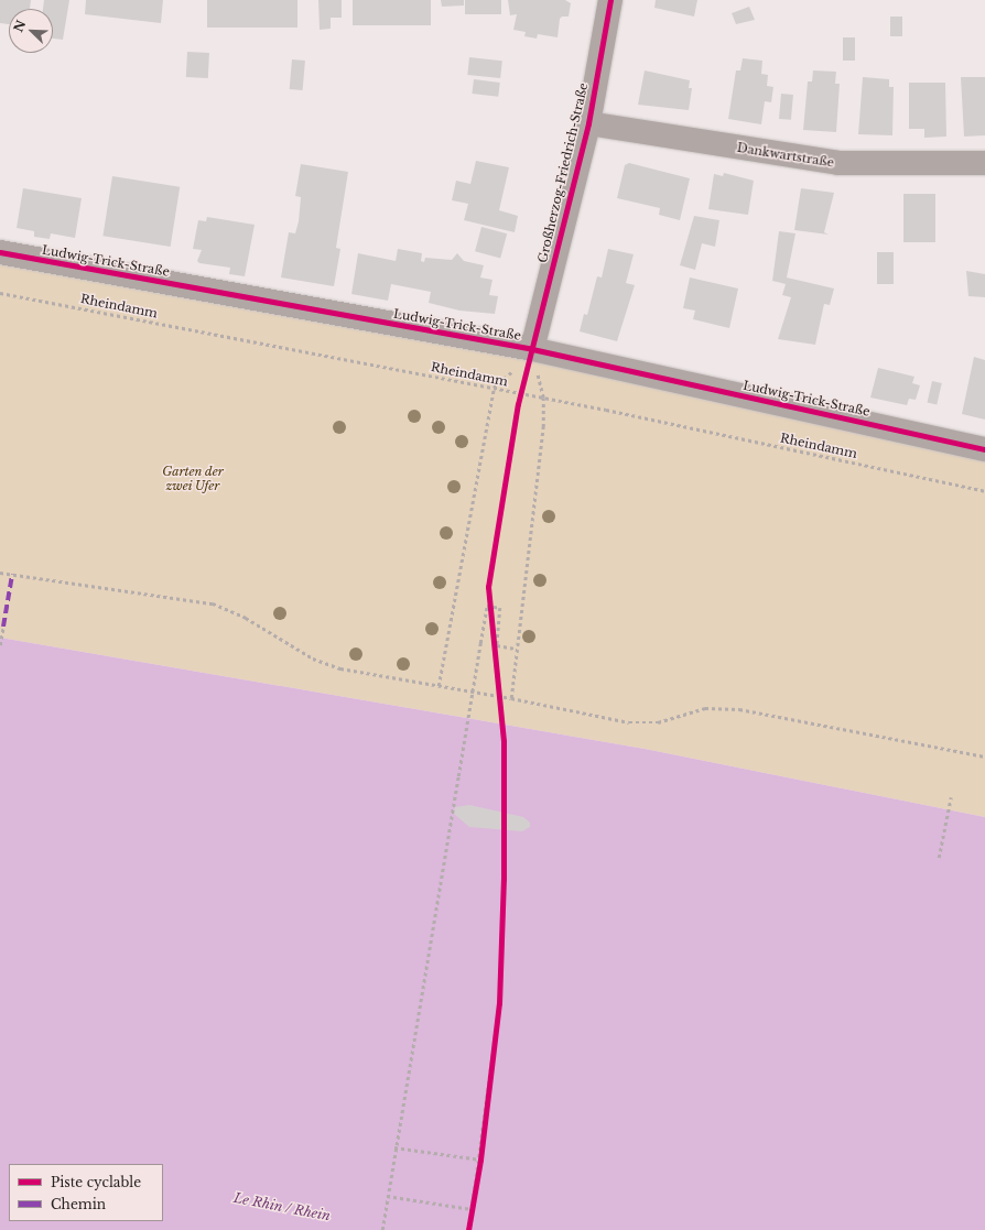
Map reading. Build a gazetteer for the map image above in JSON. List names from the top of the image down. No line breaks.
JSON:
{"streets":{"street":["Dankwartstraße","Großherzog-Friedrich-Straße","Ludwig-Trick-Straße"],"path":["Rheindamm"]},"crossings":[["Dankwartstraße","Großherzog-Friedrich-Straße"],["Großherzog-Friedrich-Straße","Ludwig-Trick-Straße"]],"water":["Le Rhin / Rhein"],"parks":["Garten der zwei Ufer"],"legend":["Piste cyclable","Chemin"],"north":"top left"}
